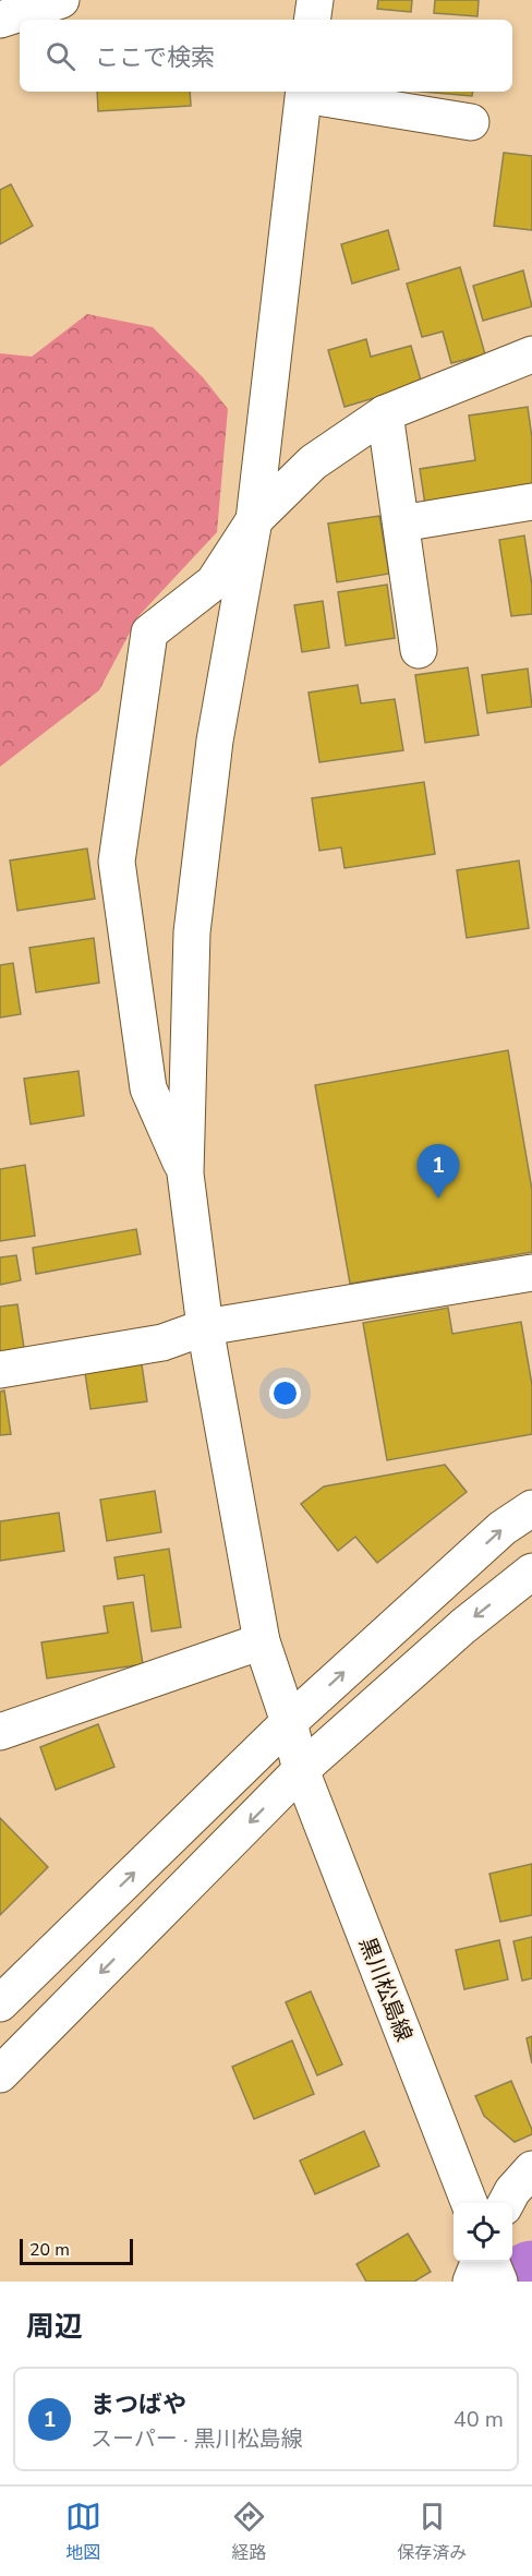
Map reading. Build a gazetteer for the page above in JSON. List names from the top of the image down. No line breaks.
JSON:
{"streets":{"street":["黒川松島線"]},"scale_bar":"20 m","page":{"search":"ここで検索","pins":"1","scale":"20 m","heading":"周辺","list":[{"mark":"1","name":"まつばや","note":"スーパー · 黒川松島線","value":"40 m"}],"nav":["地図","経路","保存済み"]}}
